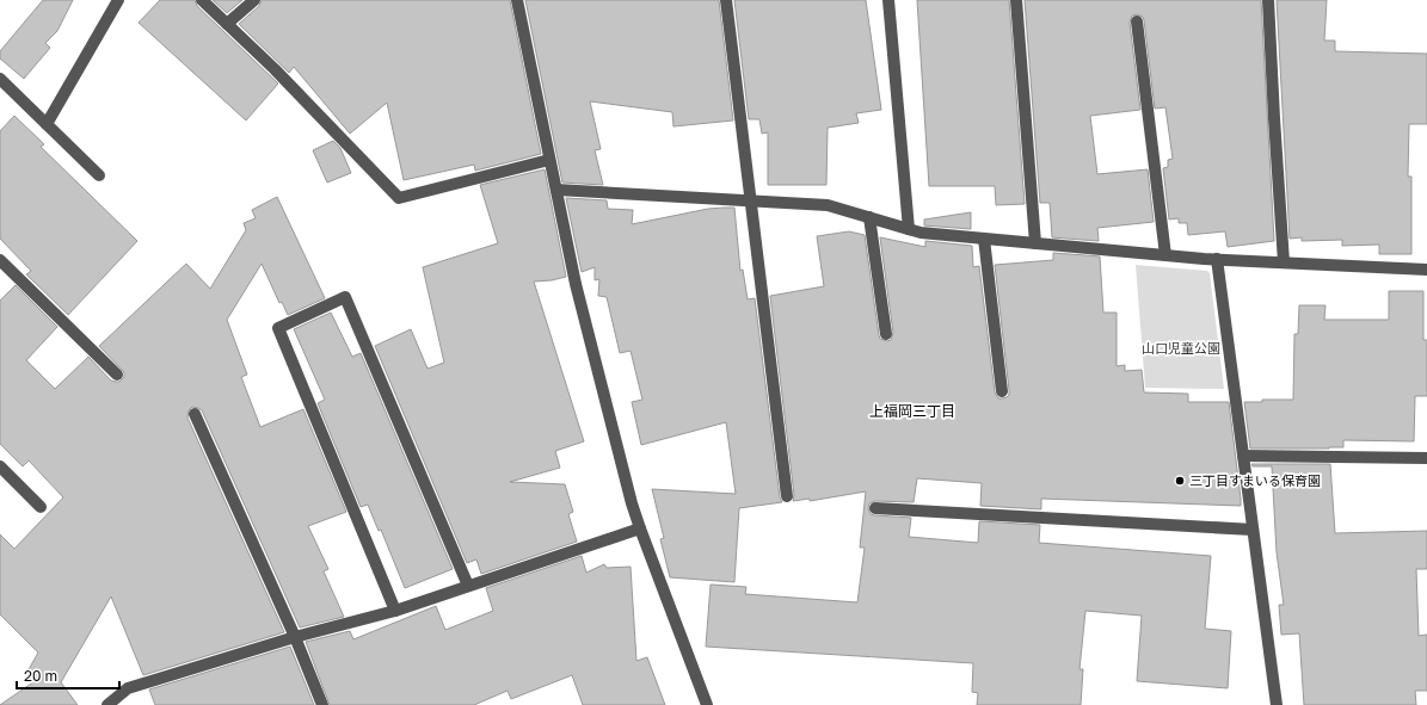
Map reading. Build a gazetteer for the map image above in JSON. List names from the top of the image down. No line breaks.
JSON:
{"districts":["上福岡三丁目"],"parks":["山口児童公園"],"places":["三丁目すまいる保育園"],"scale_bar":"20 m"}
